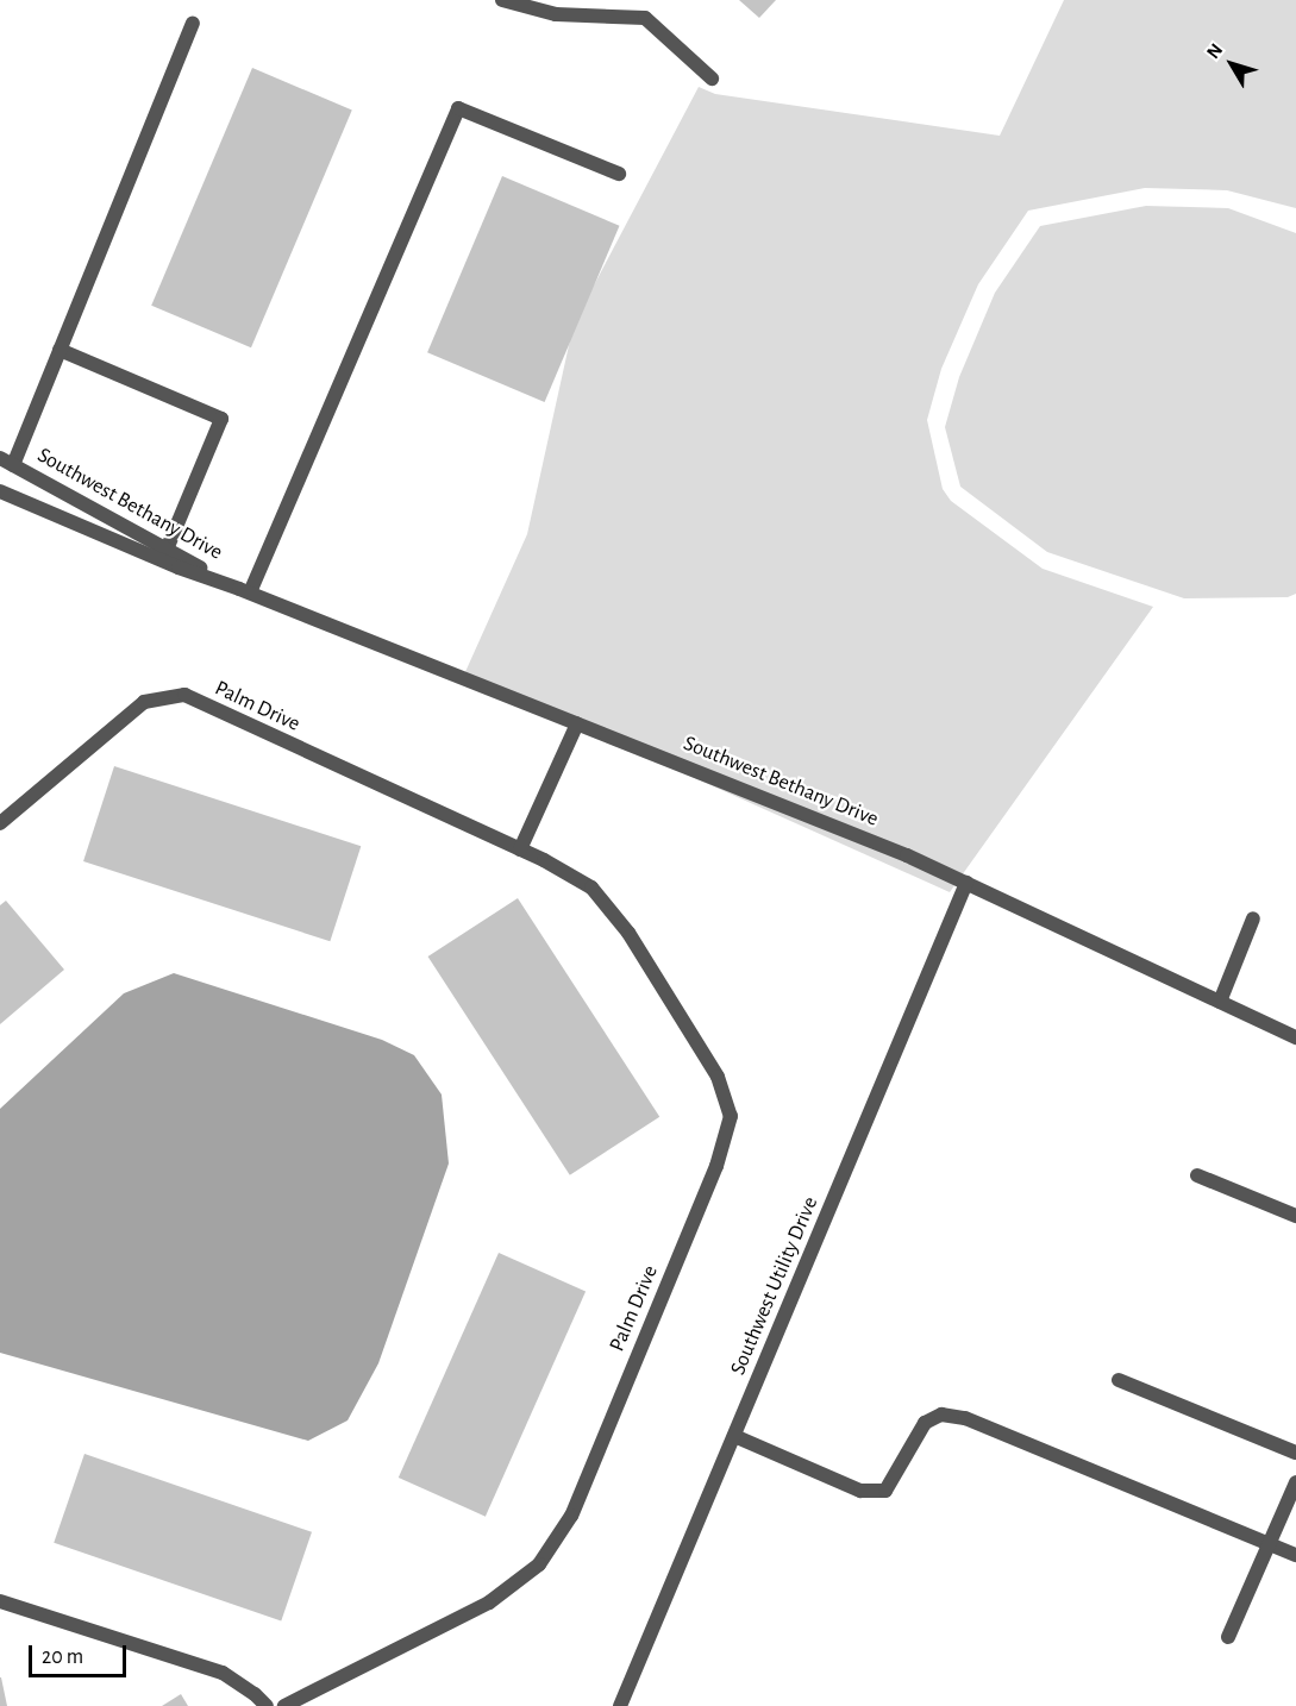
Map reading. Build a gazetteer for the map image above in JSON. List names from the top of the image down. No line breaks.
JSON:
{"streets":{"street":["Southwest Bethany Drive","Palm Drive","Southwest Utility Drive"]},"crossings":[["Southwest Bethany Drive","Southwest Utility Drive"]],"scale_bar":"20 m","north":"top left"}
